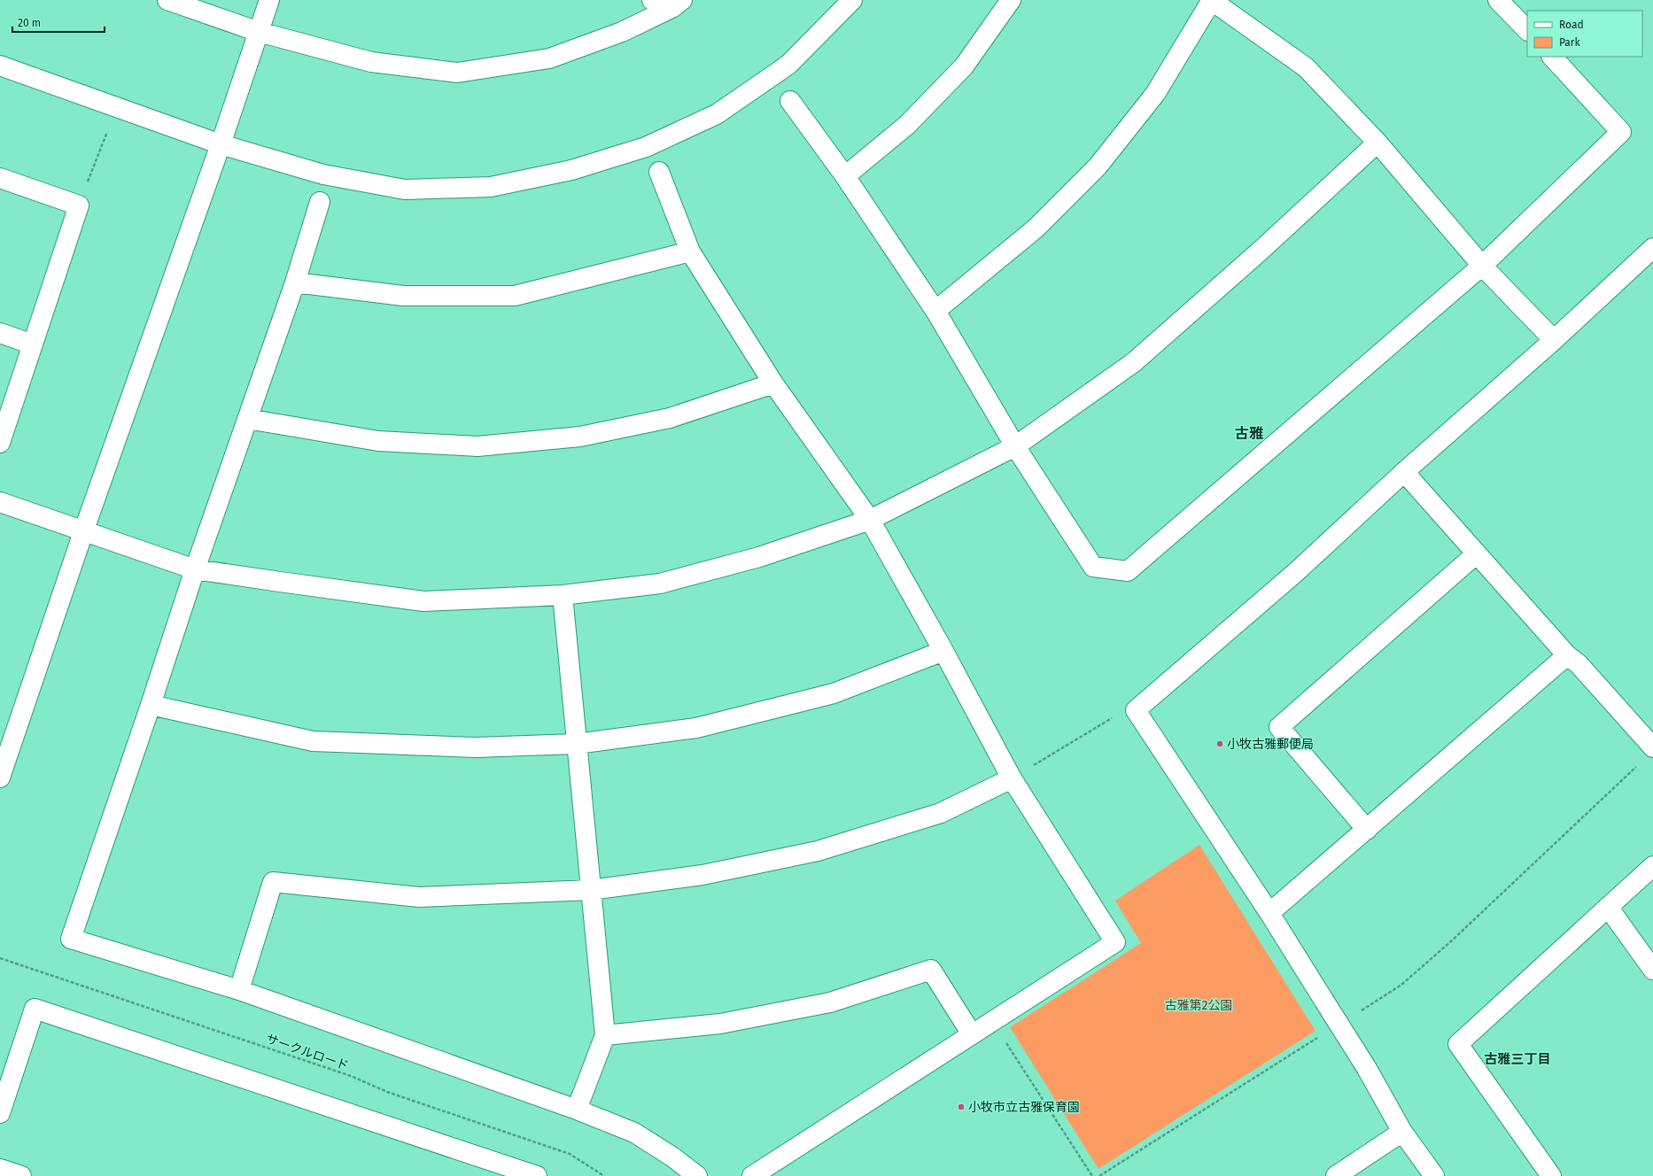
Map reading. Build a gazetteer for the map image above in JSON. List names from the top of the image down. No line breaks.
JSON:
{"streets":{"path":["サークルロード"]},"districts":["古雅","古雅三丁目"],"parks":["古雅第2公園"],"places":["小牧古雅郵便局","小牧市立古雅保育園"],"legend":["Road","Park"],"scale_bar":"20 m"}
